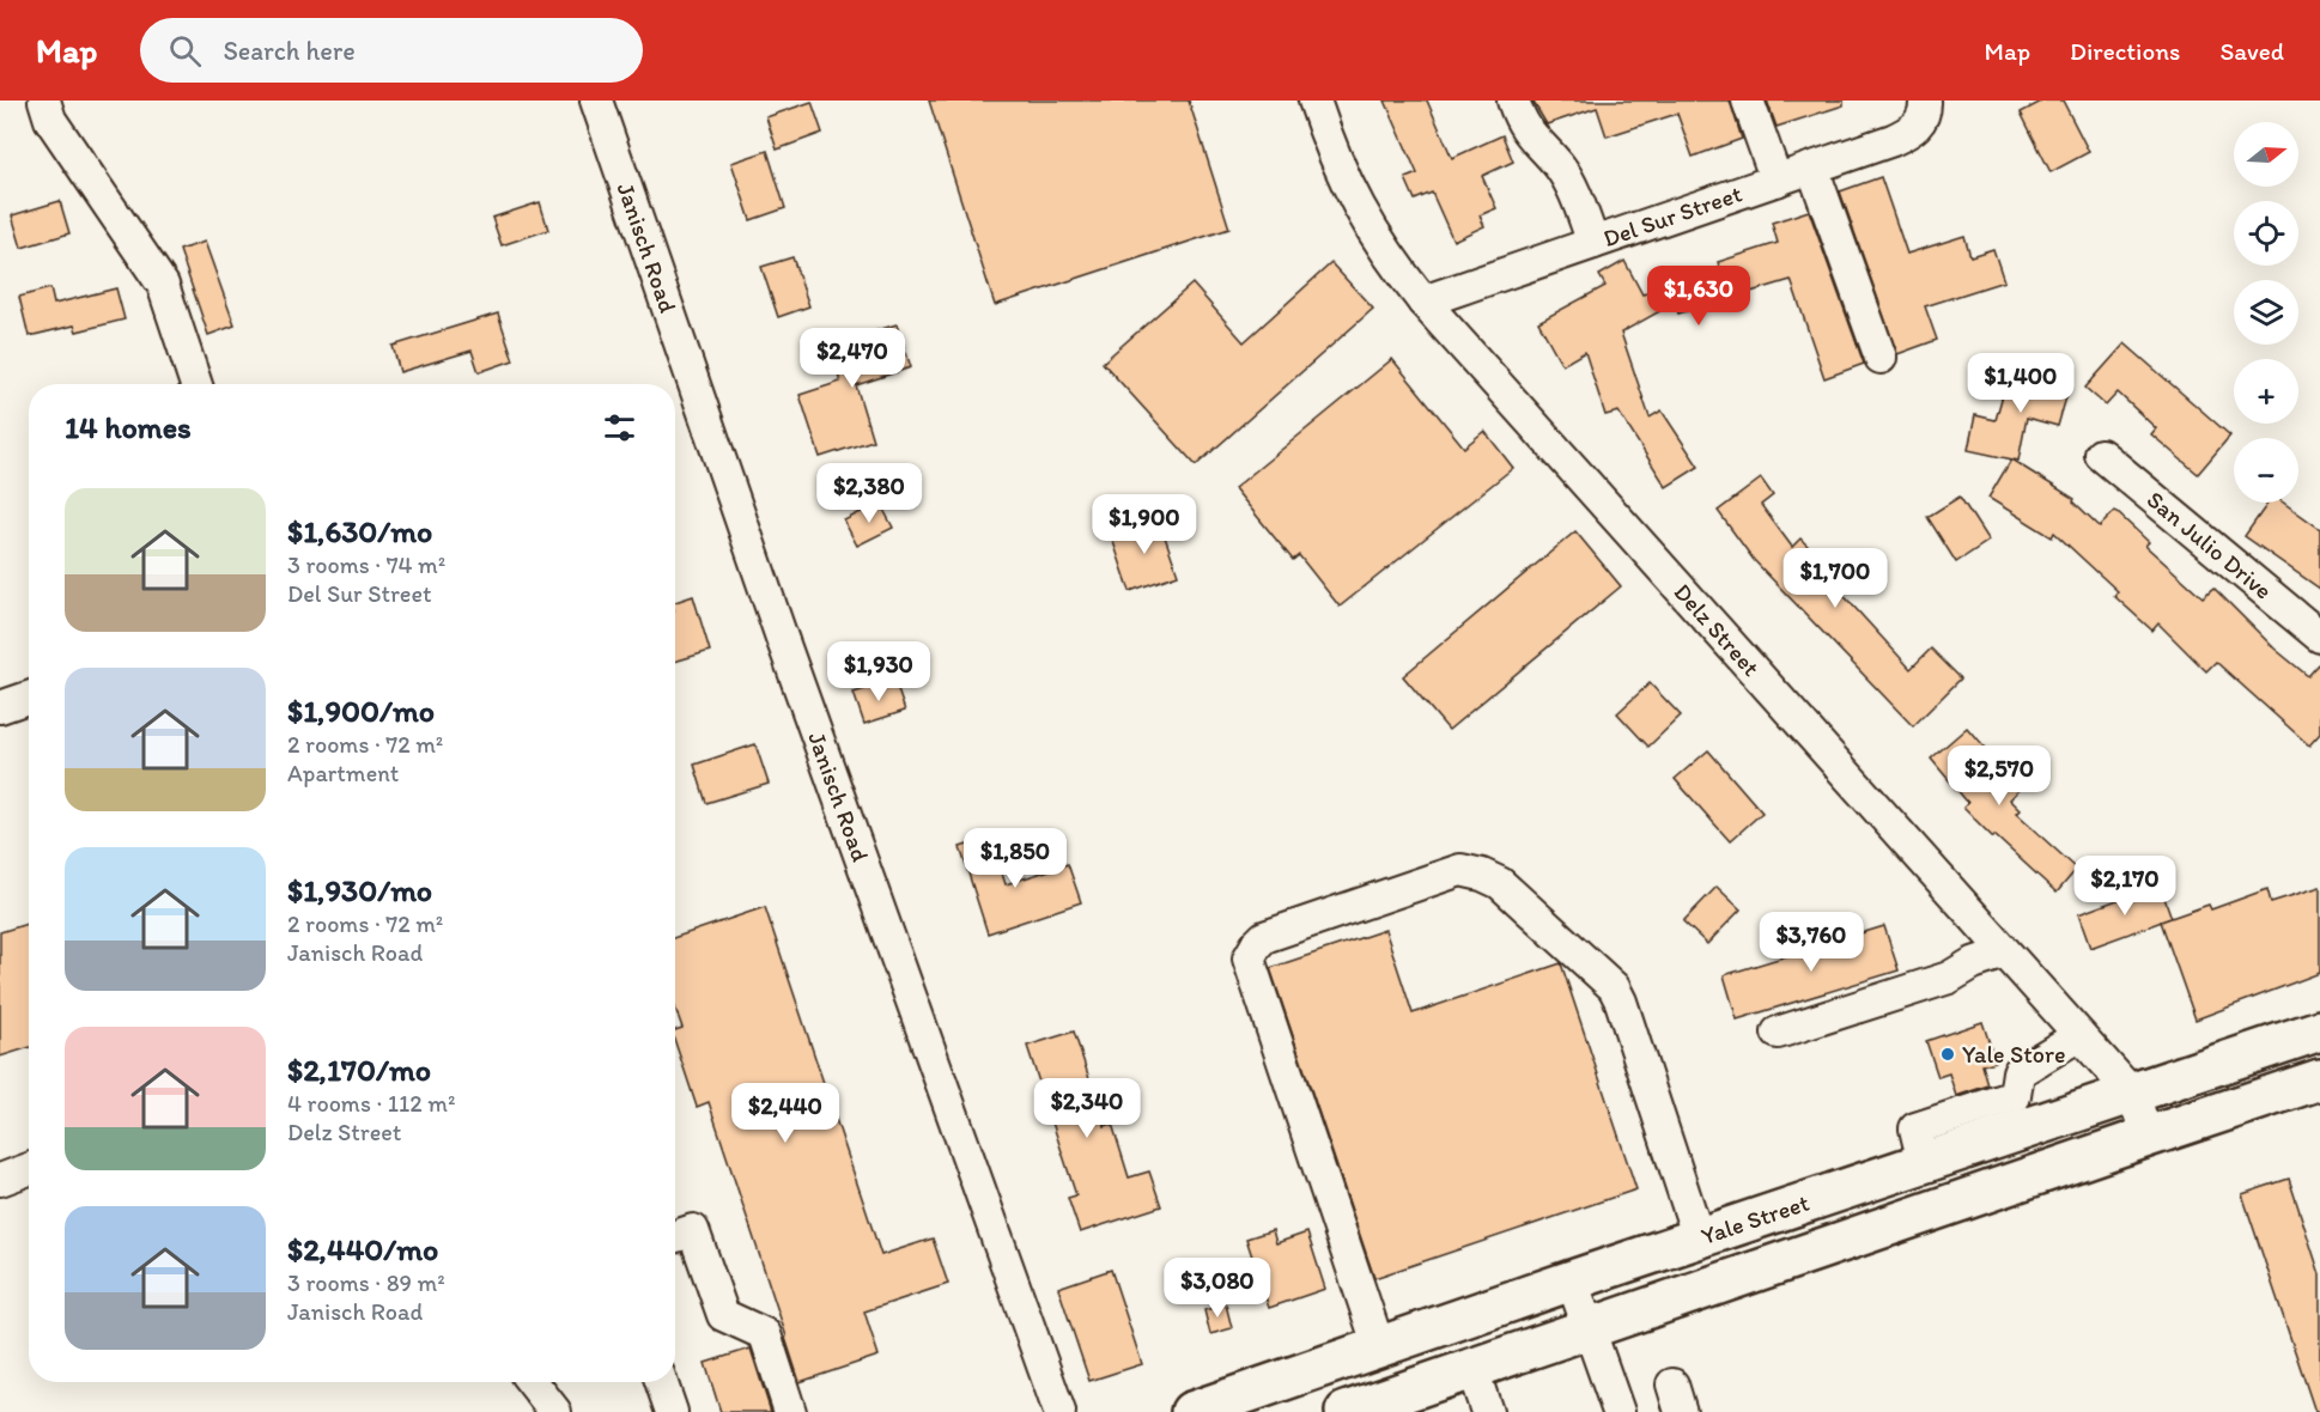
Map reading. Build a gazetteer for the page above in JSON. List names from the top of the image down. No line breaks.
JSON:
{"streets":{"main road":["Yale Street"],"street":["Del Sur Street","Janisch Road","San Julio Drive","Delz Street"]},"crossings":[["Del Sur Street","Delz Street"],["Delz Street","Yale Street"]],"places":["Yale Store"],"north":"right","page":{"header":"Map","search":"Search here","nav":["Map","Directions","Saved"],"map_buttons":["+","−"],"price":["$1,630","$2,470","$1,400","$2,380","$1,900","$1,700","$1,930","$2,570","$1,850","$2,170","$3,760","$2,340","$2,440","$3,080"],"heading":"14 homes","list":[{"name":"$1,630/mo","note":"3 rooms · 74 m² · Del Sur Street"},{"name":"$1,900/mo","note":"2 rooms · 72 m² · Apartment"},{"name":"$1,930/mo","note":"2 rooms · 72 m² · Janisch Road"},{"name":"$2,170/mo","note":"4 rooms · 112 m² · Delz Street"},{"name":"$2,440/mo","note":"3 rooms · 89 m² · Janisch Road"}]}}
